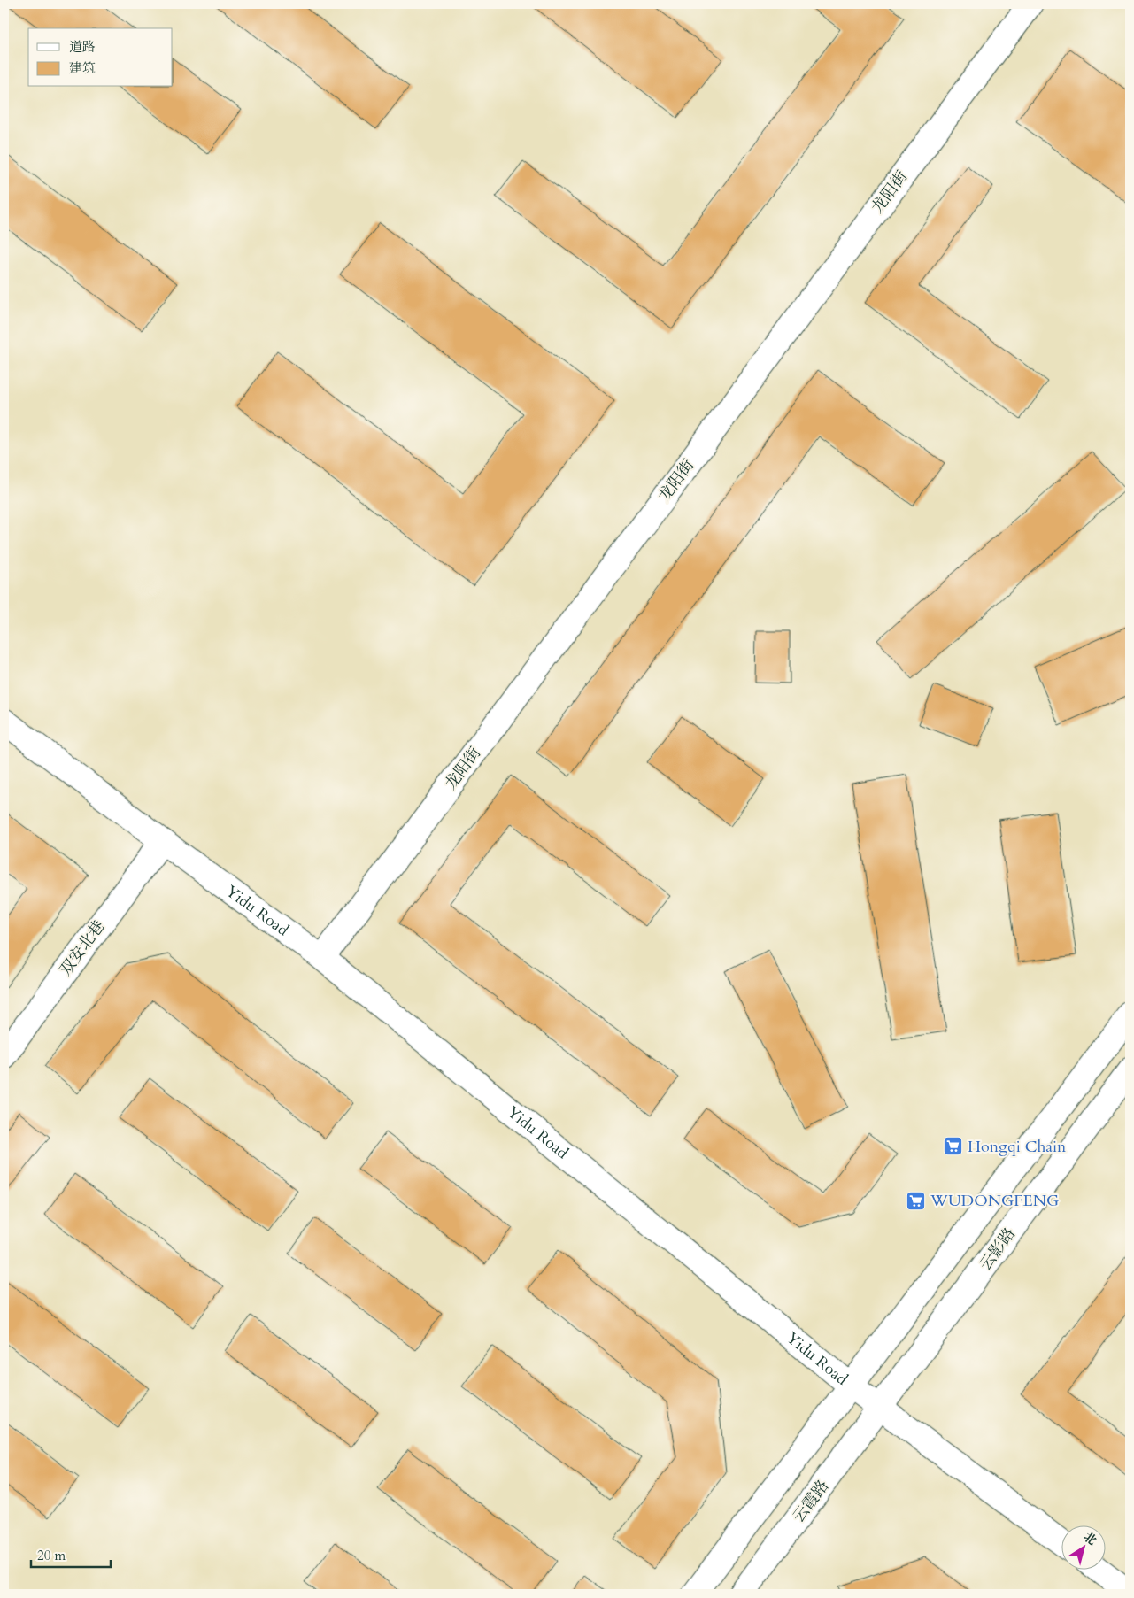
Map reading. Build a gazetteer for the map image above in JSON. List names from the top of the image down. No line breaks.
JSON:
{"streets":{"street":["龙阳街","Yidu Road","双安北巷","云影路","云霞路"]},"crossings":[["龙阳街","Yidu Road"],["Yidu Road","双安北巷"],["Yidu Road","云影路"],["Yidu Road","云霞路"],["云影路","云霞路"]],"places":{"supermarket":["Hongqi Chain","WUDONGFENG"]},"legend":["道路","建筑"],"scale_bar":"20 m","north":"top right"}
